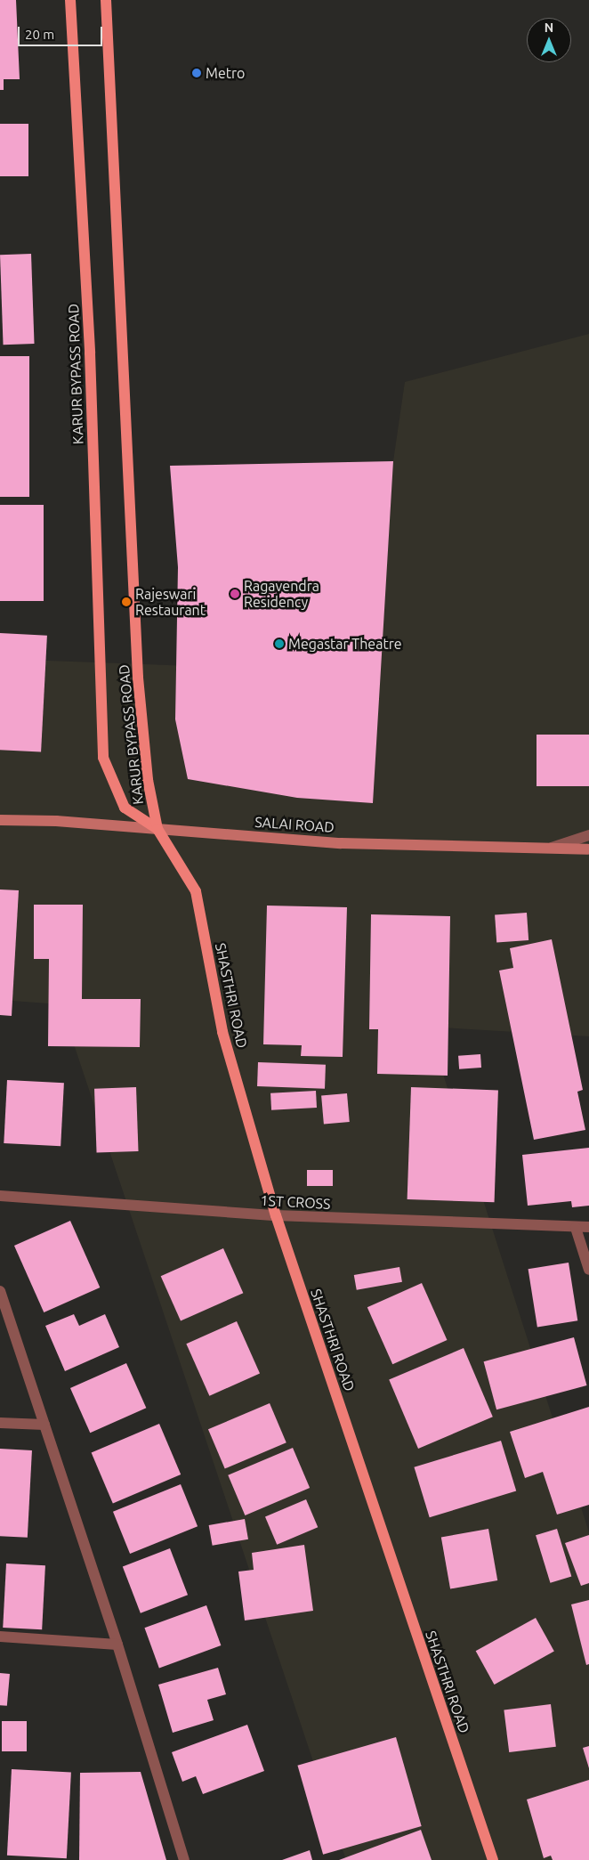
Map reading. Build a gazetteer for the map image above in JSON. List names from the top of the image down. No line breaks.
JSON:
{"streets":{"main road":["KARUR BYPASS ROAD","SALAI ROAD","SHASTHRI ROAD"],"street":["1ST CROSS"]},"crossings":[["KARUR BYPASS ROAD","SALAI ROAD"],["KARUR BYPASS ROAD","SHASTHRI ROAD"],["SALAI ROAD","SHASTHRI ROAD"],["SHASTHRI ROAD","1ST CROSS"]],"places":["Metro","Ragavendra Residency","Rajeswari Restaurant","Megastar Theatre"],"scale_bar":"20 m","north":"top"}
